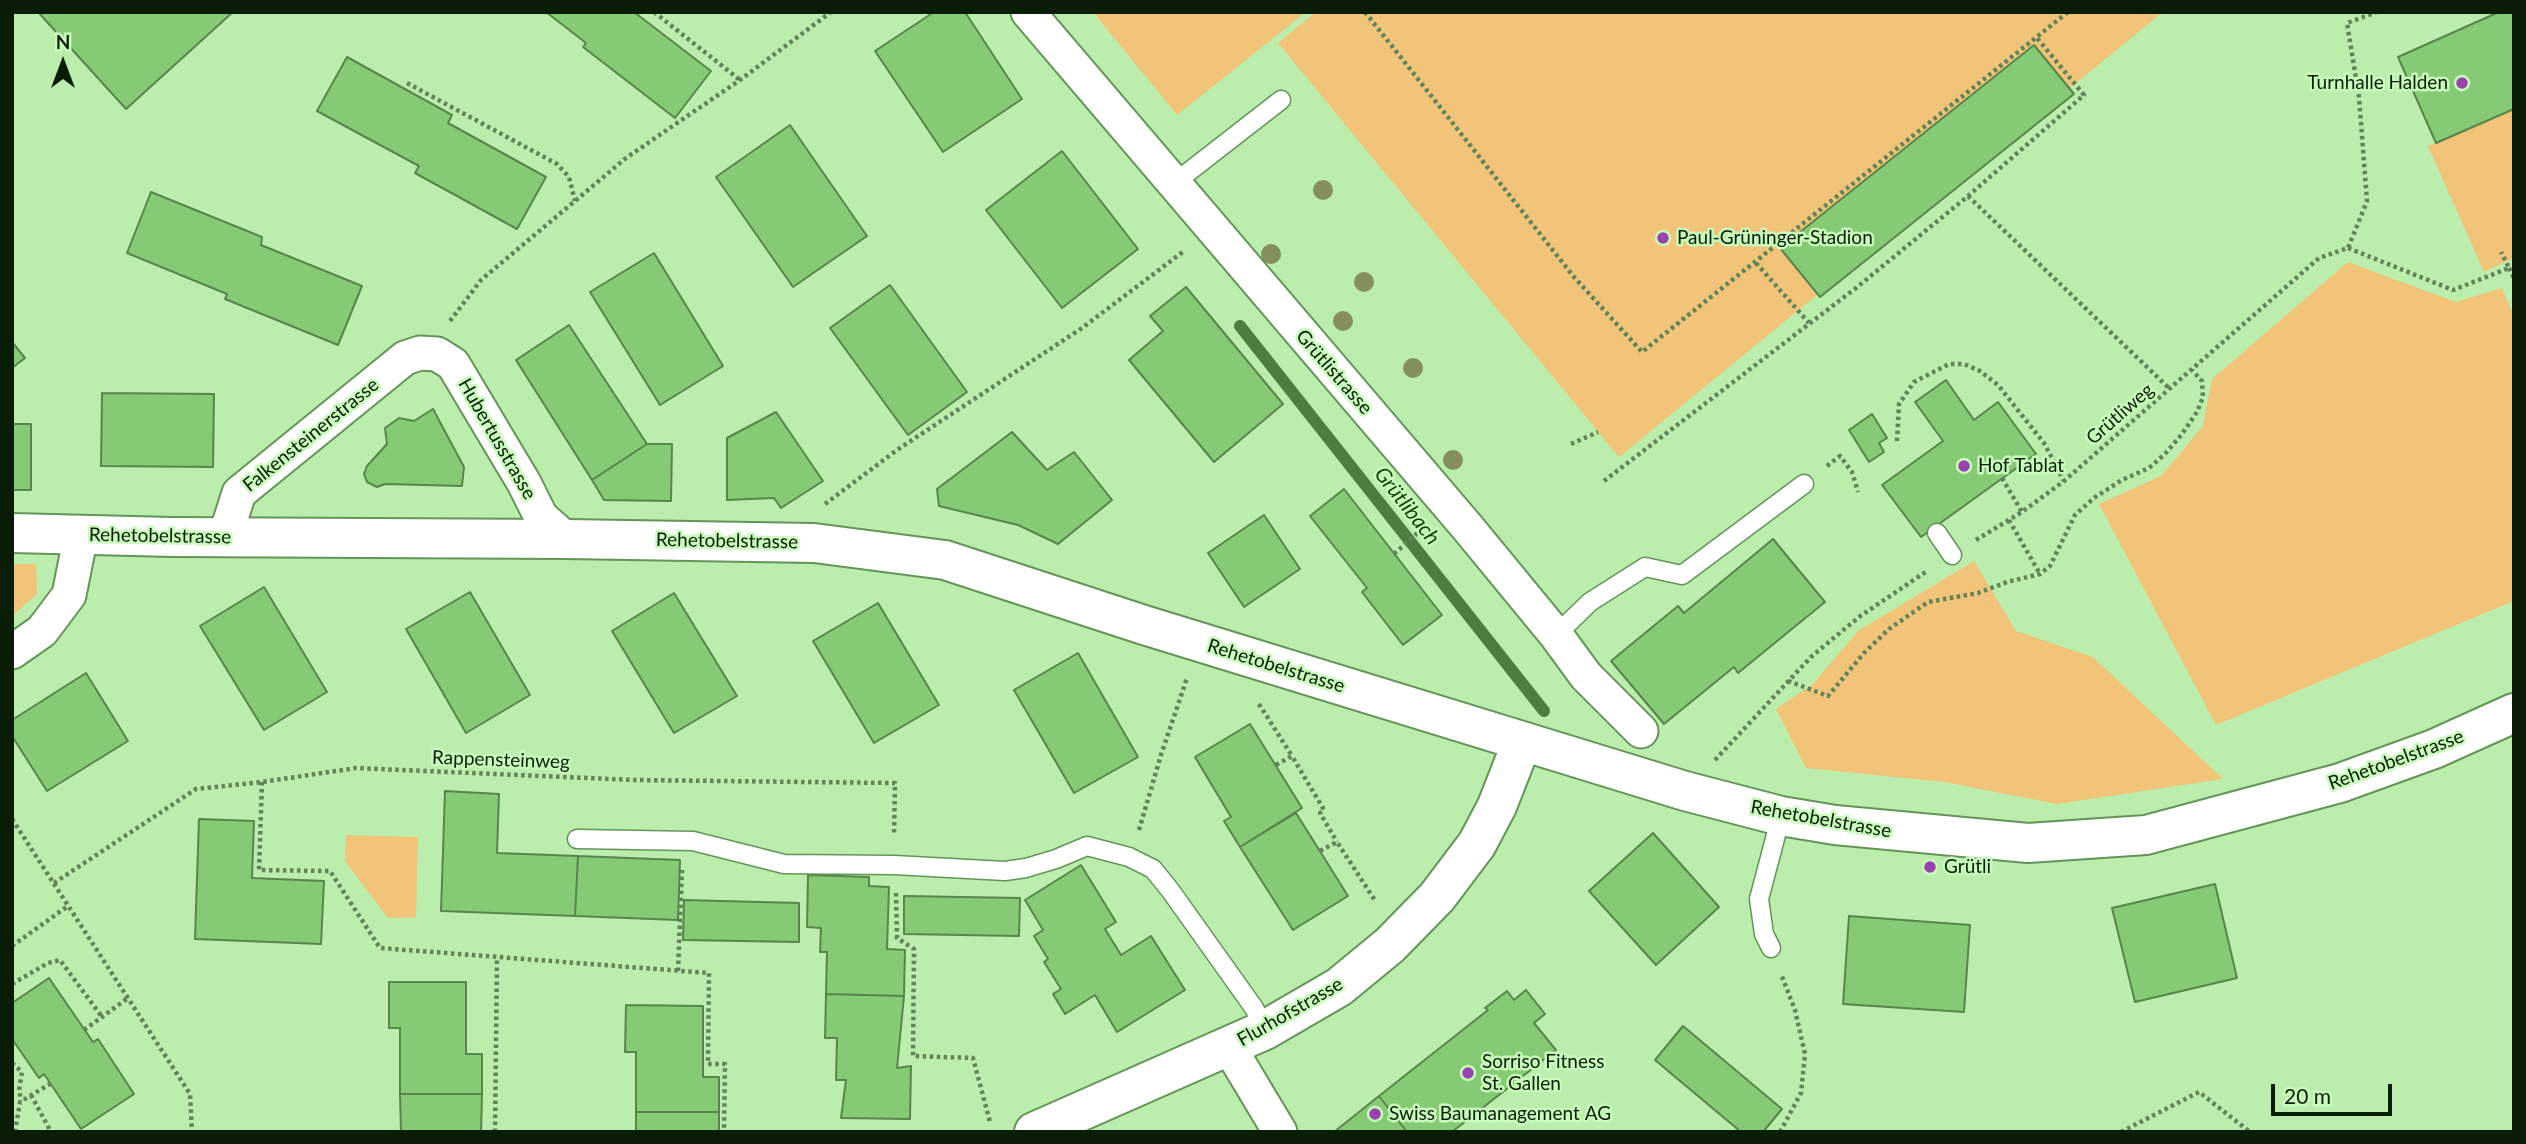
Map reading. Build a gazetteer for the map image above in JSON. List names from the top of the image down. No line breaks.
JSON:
{"streets":{"street":["Grütlistrasse","Falkensteinerstrasse","Hubertusstrasse","Rehetobelstrasse","Flurhofstrasse"],"path":["Grütliweg","Rappensteinweg"]},"crossings":[["Falkensteinerstrasse","Hubertusstrasse"],["Falkensteinerstrasse","Rehetobelstrasse"],["Hubertusstrasse","Rehetobelstrasse"],["Rehetobelstrasse","Flurhofstrasse"]],"water":["Grütlibach"],"places":["Turnhalle Halden","Paul-Grüninger-Stadion","Hof Tablat","Grütli","Sorriso Fitness St. Gallen","Swiss Baumanagement AG"],"scale_bar":"20 m","north":"top"}
